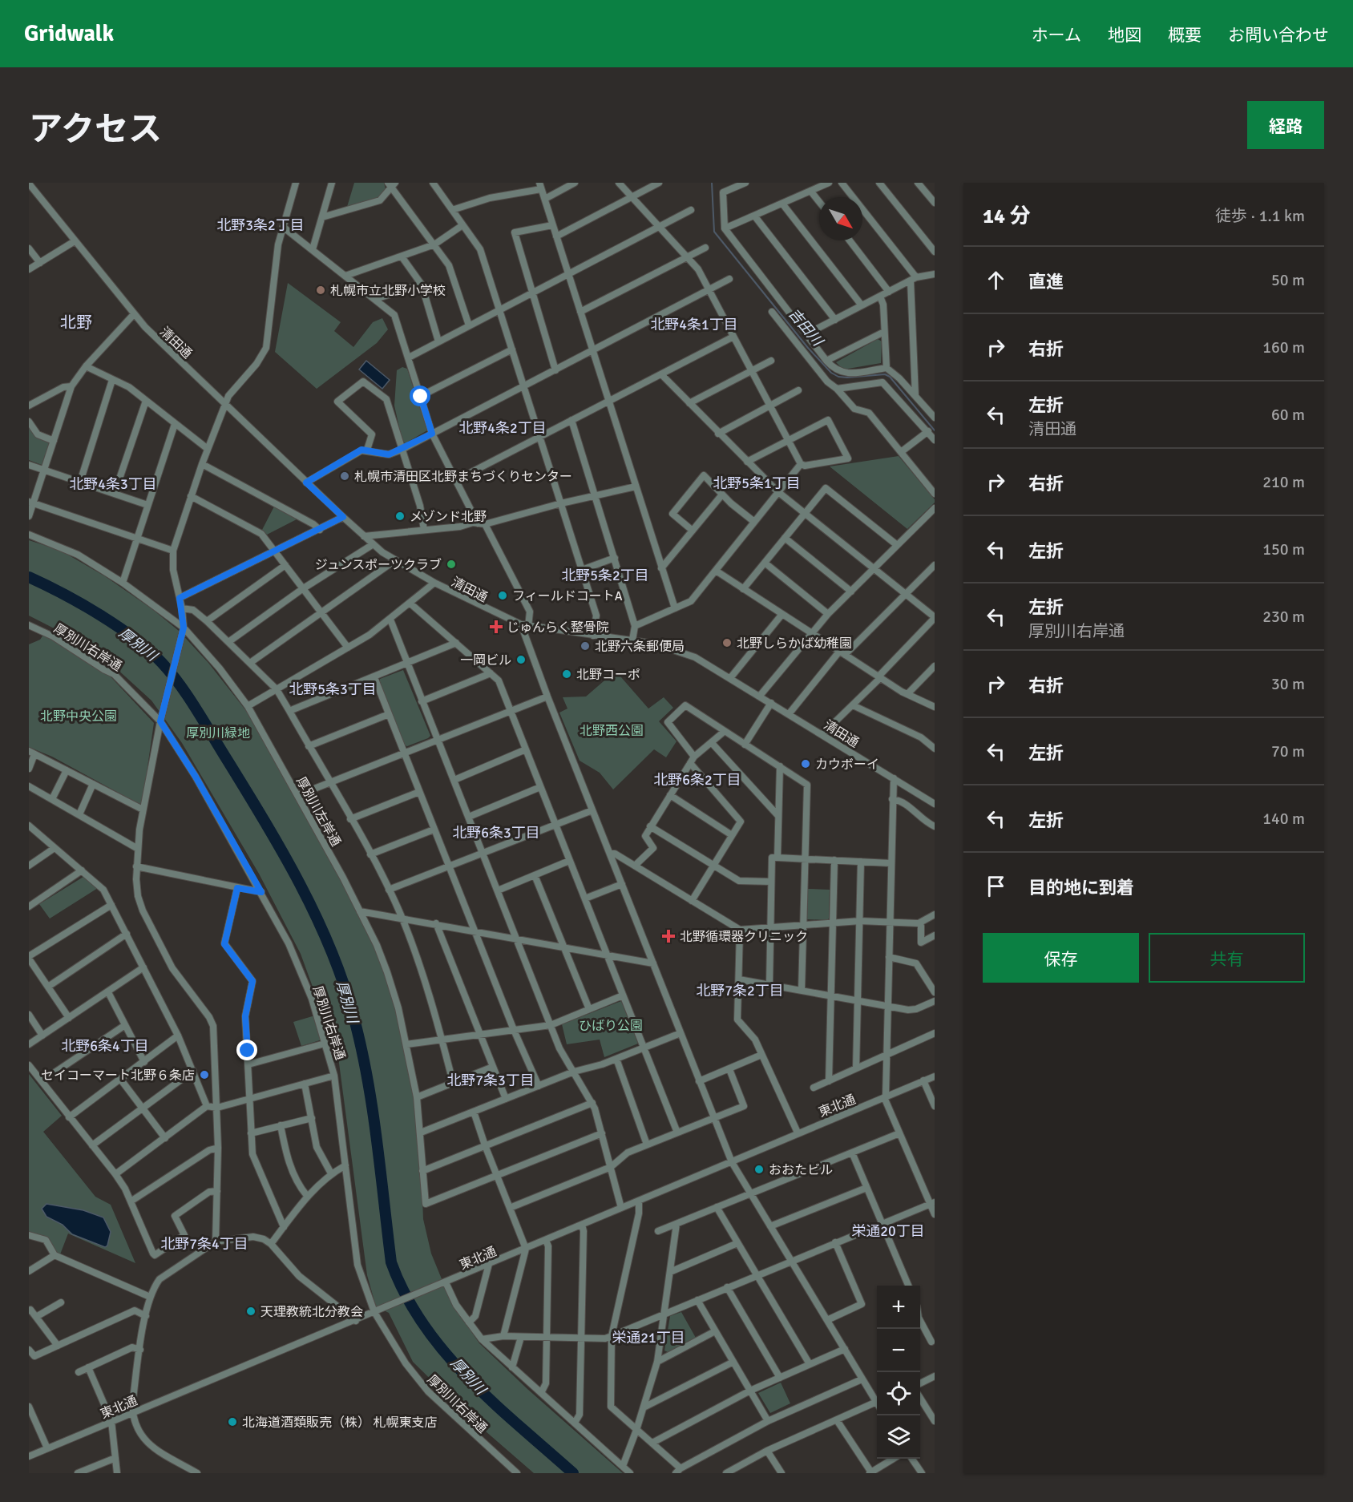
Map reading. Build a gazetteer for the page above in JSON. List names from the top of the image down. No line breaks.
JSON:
{"streets":{"street":["清田通","厚別川右岸通","厚別川左岸通","東北通"]},"crossings":[["厚別川右岸通","東北通"]],"districts":["北野3条2丁目","北野","北野4条1丁目","北野4条2丁目","北野5条1丁目","北野4条3丁目","北野5条2丁目","北野5条3丁目","北野6条2丁目","北野6条3丁目","北野7条2丁目","北野6条4丁目","北野7条3丁目","栄通20丁目","北野7条4丁目","栄通21丁目"],"water":["吉田川","厚別川"],"parks":["北野中央公園","北野西公園","厚別川緑地","ひばり公園"],"places":{"other":["札幌市立北野小学校","札幌市清田区北野まちづくりセンター","メゾンド北野","ジュンスポーツクラブ","フィールドコートA","北野しらかば幼稚園","北野六条郵便局","一岡ビル","北野コーポ","カウボーイ","セイコーマート北野６条店","おおたビル","天理教統北分教会","北海道酒類販売（株） 札幌東支店"],"health":["じゅんらく整骨院","北野循環器クリニック"]},"north":"bottom right","page":{"header":"Gridwalk","nav":["ホーム","地図","概要","お問い合わせ"],"title":"アクセス","buttons":["経路",["保存","共有"]],"heading":["14 分","徒歩 · 1.1 km"],"list":[["直進","50 m"],["右折","160 m"],["左折","清田通","60 m"],["右折","210 m"],["左折","150 m"],["左折","厚別川右岸通","230 m"],["右折","30 m"],["左折","70 m"],["左折","140 m"],"目的地に到着"],"map_buttons":["+","−"]}}
